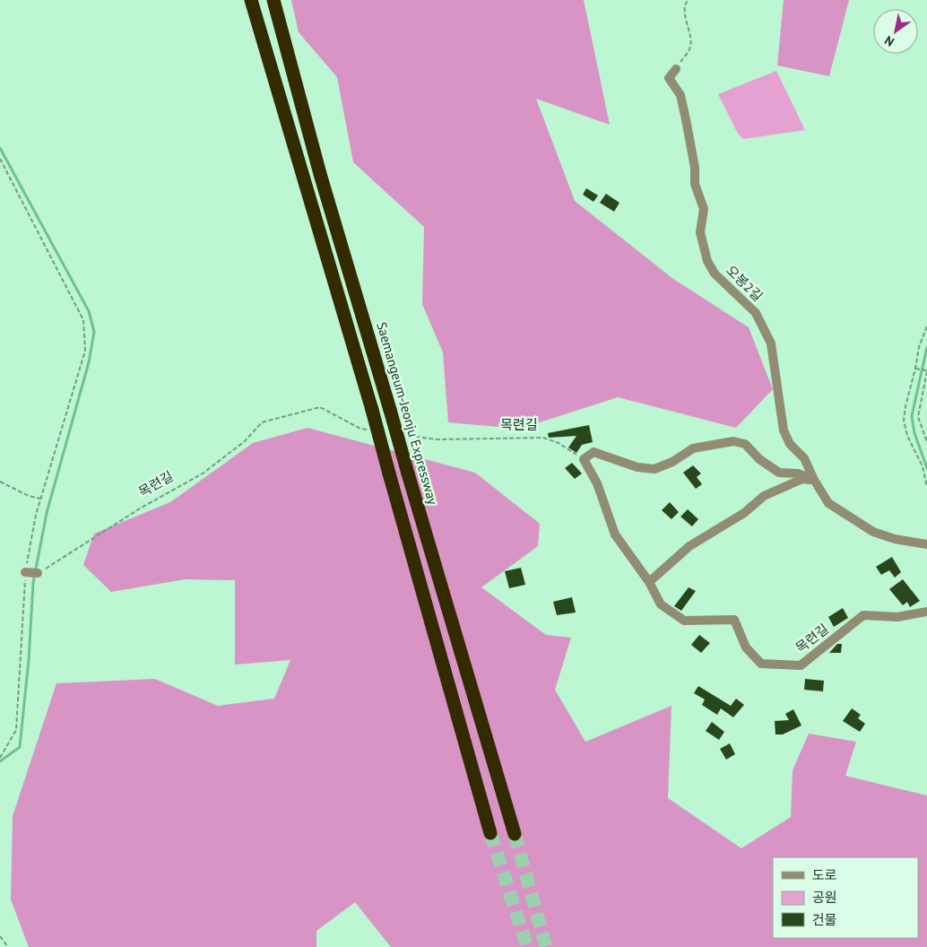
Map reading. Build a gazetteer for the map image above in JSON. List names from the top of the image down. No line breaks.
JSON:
{"streets":{"highway":["Saemangeum-Jeonju Expressway"],"street":["오봉2길","목련길"]},"legend":["도로","공원","건물"],"north":"bottom left"}
